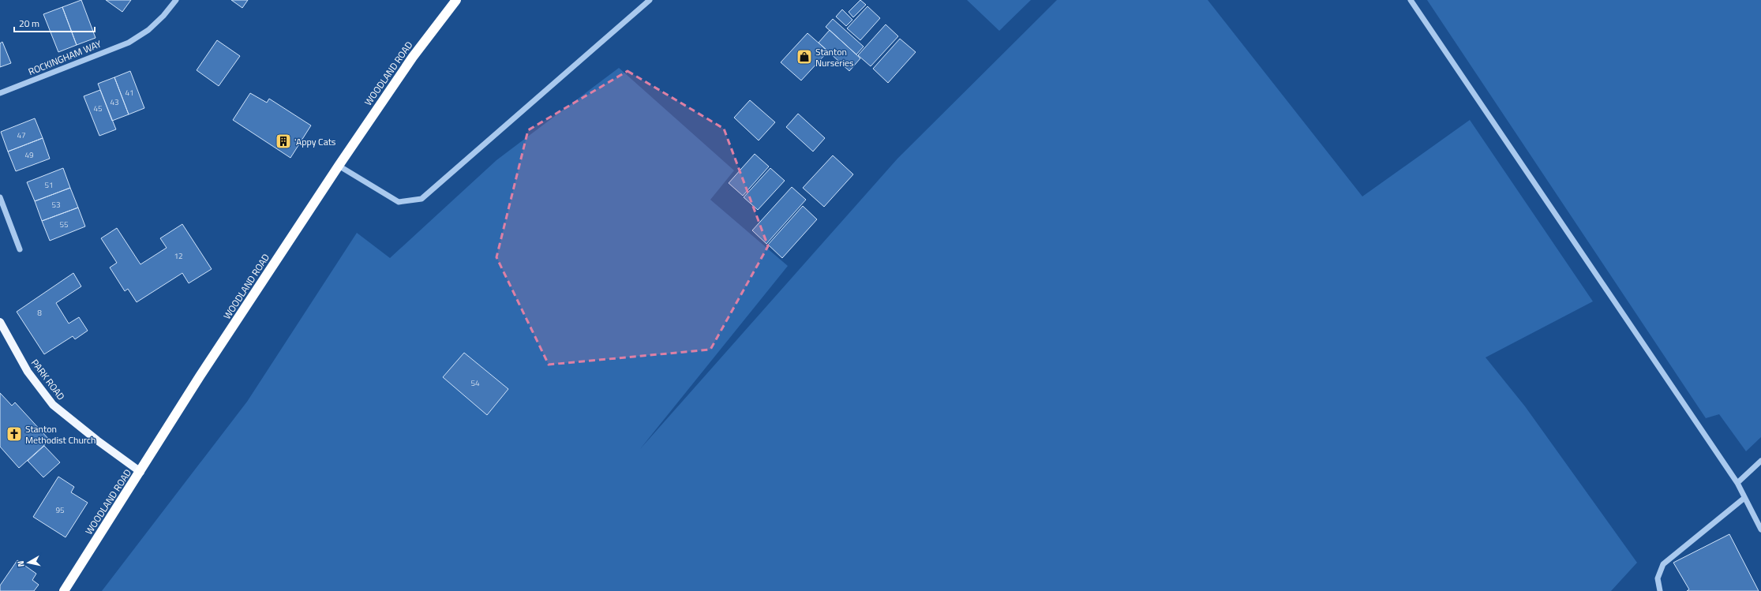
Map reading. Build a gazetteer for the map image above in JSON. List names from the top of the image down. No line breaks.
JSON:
{"streets":{"highway":["WOODLAND ROAD"],"main road":["PARK ROAD"],"street":["ROCKINGHAM WAY"]},"crossings":[["WOODLAND ROAD","PARK ROAD"]],"places":{"shop":["Stanton Nurseries"],"building":["'Appy Cats"],"church":["Stanton Methodist Church"]},"house_numbers":["41","43","45","47","49","51","53","55","12","8","54","95"],"scale_bar":"20 m","north":"left"}
